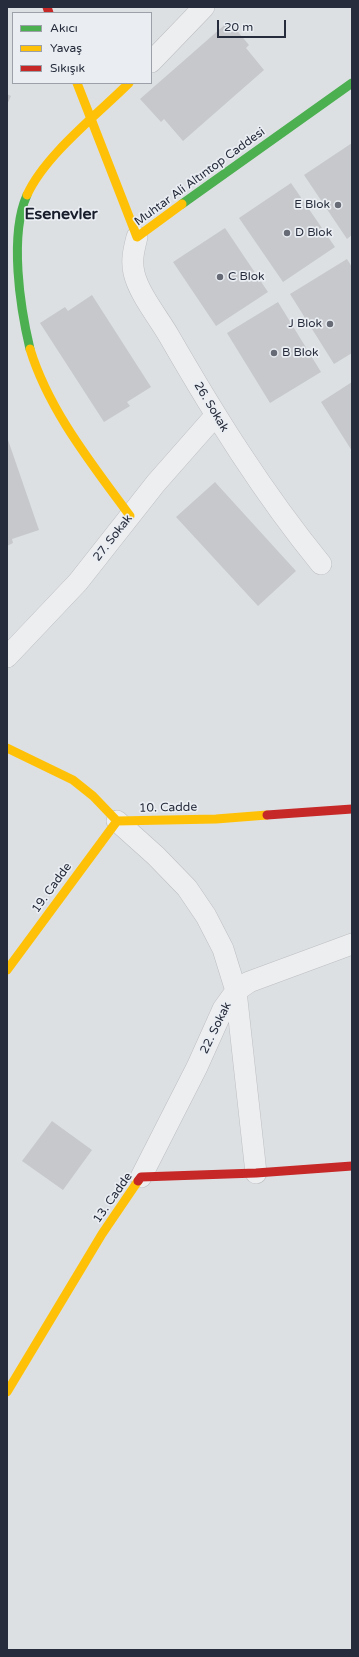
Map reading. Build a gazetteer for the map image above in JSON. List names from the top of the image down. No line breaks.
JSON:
{"streets":{"street":["Muhtar Ali Altıntop Caddesi","26. Sokak","27. Sokak","10. Cadde","19. Cadde","22. Sokak","13. Cadde"]},"crossings":[["Muhtar Ali Altıntop Caddesi","26. Sokak"],["26. Sokak","27. Sokak"],["10. Cadde","19. Cadde"],["22. Sokak","13. Cadde"]],"districts":["Esenevler"],"places":["E Blok","D Blok","C Blok","J Blok","B Blok"],"legend":["Akıcı","Yavaş","Sıkışık"],"scale_bar":"20 m"}
